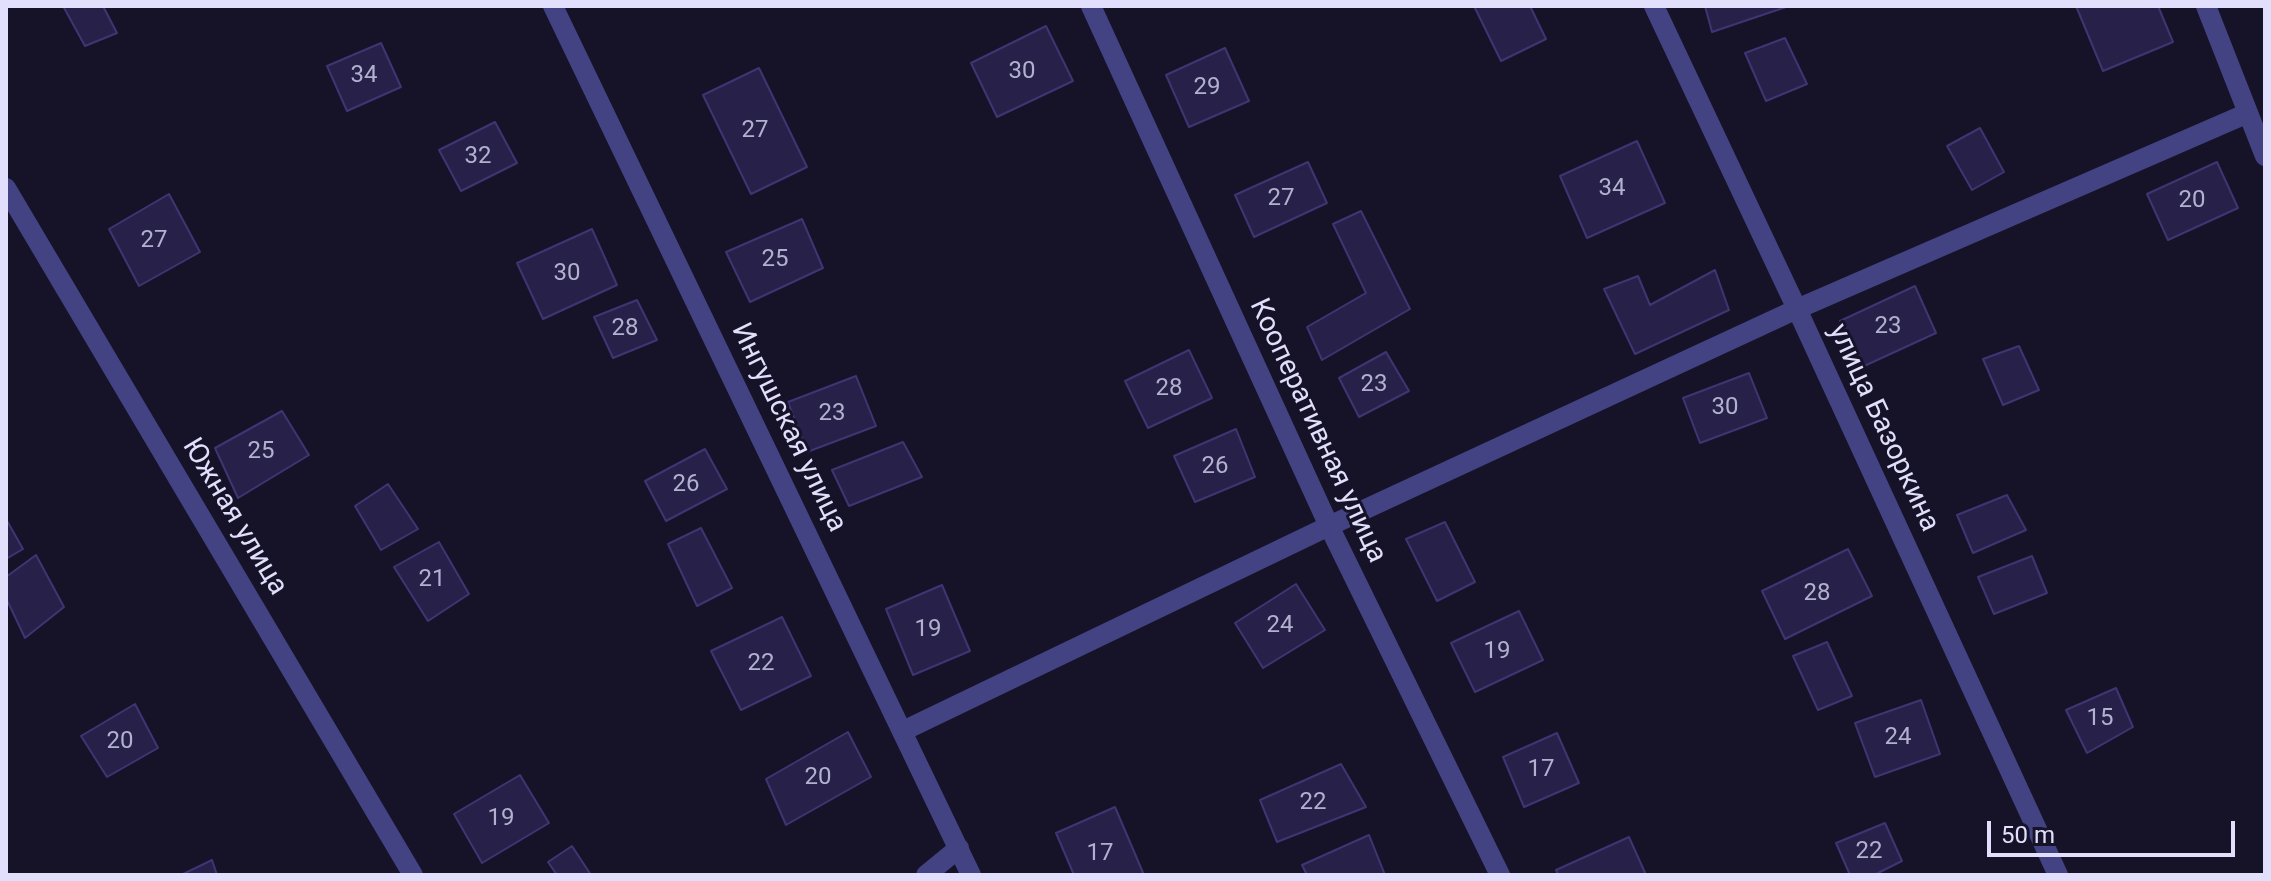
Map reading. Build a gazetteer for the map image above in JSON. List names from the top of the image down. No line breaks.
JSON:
{"streets":{"street":["Ингушская улица","улица Базоркина","Кооперативная улица","Южная улица"]},"house_numbers":["30","34","29","27","32","34","27","20","27","25","30","23","28","23","28","30","23","25","26","26","21","28","24","19","19","22","15","24","20","17","20","22","19","22","17"],"scale_bar":"50 m"}
